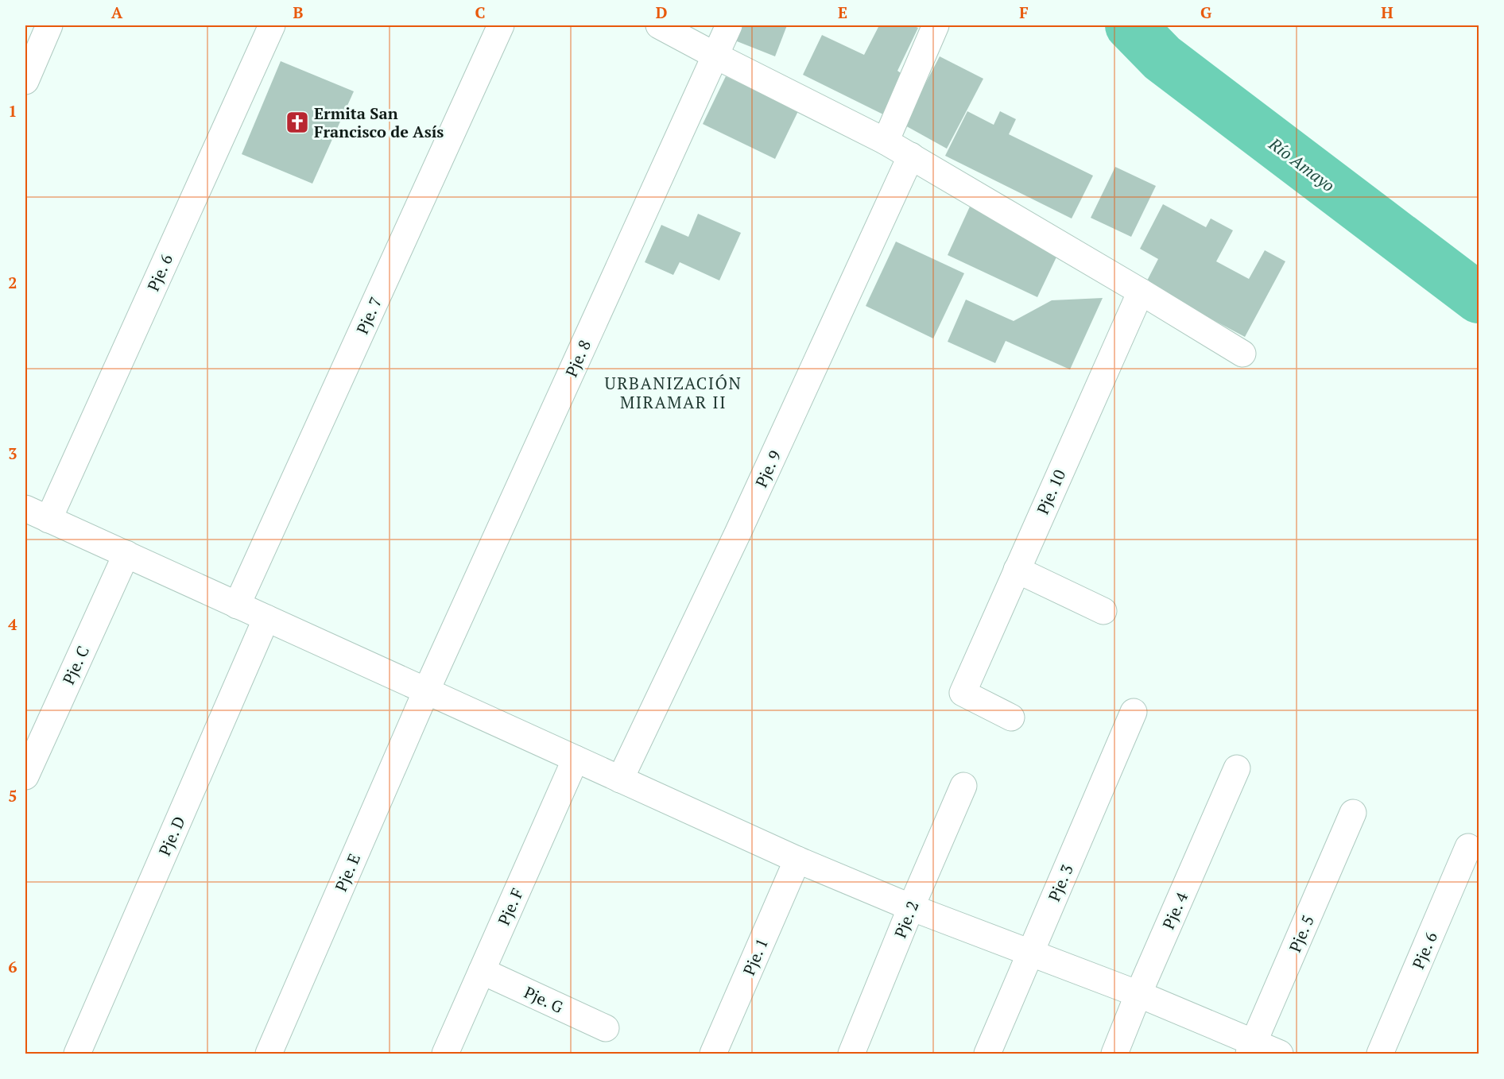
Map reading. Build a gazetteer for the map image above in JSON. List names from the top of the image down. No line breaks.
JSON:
{"streets":{"street":["Pje. 6","Pje. 7","Pje. 8","Pje. 9","Pje. 10","Pje. C","Pje. D","Pje. E","Pje. 3","Pje. F","Pje. 4","Pje. 2","Pje. 5","Pje. 1","Pje. G"]},"crossings":[["Pje. 8","Pje. E"],["Pje. F","Pje. G"]],"districts":["URBANIZACIÓN MIRAMAR II"],"water":["Río Amayo"],"places":{"church":["Ermita San Francisco de Asís"]},"grid":{"columns":["A","B","C","D","E","F","G","H"],"rows":["1","2","3","4","5","6"]}}
